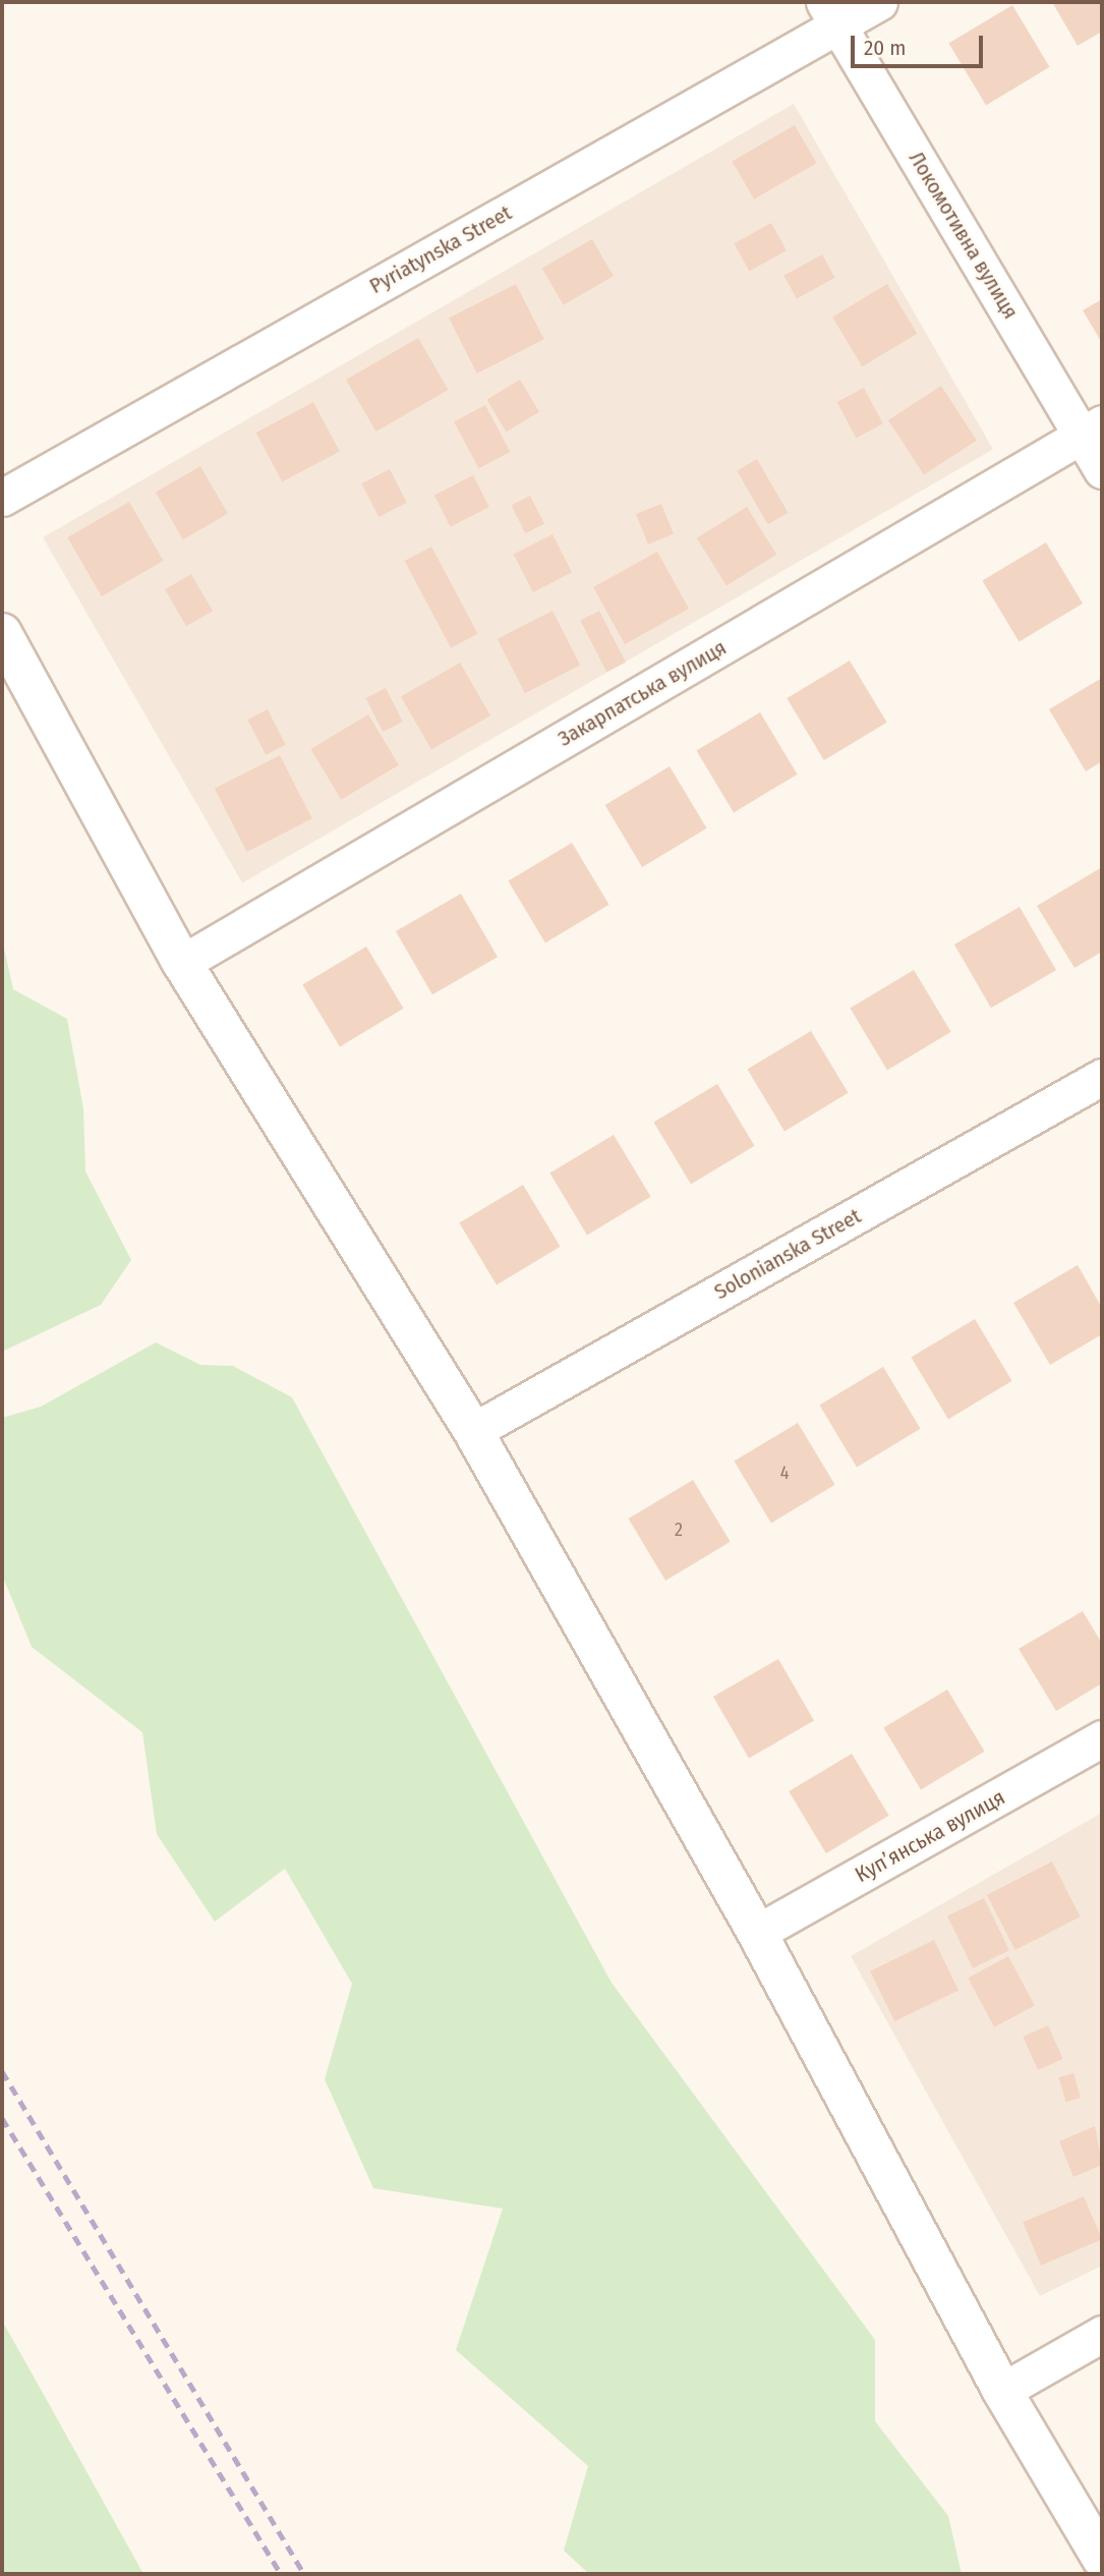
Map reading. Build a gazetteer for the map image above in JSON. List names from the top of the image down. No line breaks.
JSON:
{"streets":{"street":["Локомотивна вулиця","Pyriatynska Street","Закарпатська вулиця","Solonianska Street","Купʼянська вулиця"]},"crossings":[["Локомотивна вулиця","Pyriatynska Street"],["Локомотивна вулиця","Закарпатська вулиця"]],"house_numbers":["4","2"],"scale_bar":"20 m"}
